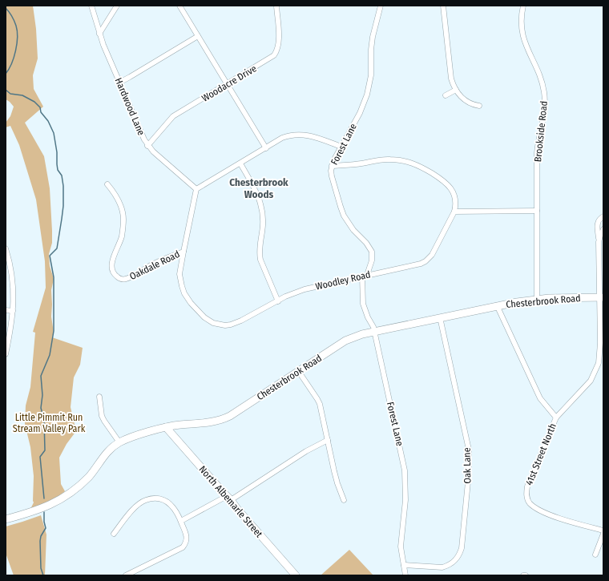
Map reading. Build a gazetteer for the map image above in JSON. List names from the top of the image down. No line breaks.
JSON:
{"streets":{"street":["Woodacre Drive","Hardwood Lane","Brookside Road","Forest Lane","Oakdale Road","Woodley Road","Chesterbrook Road","41st Street North","Oak Lane","North Albemarle Street"]},"crossings":[["Woodacre Drive","Hardwood Lane"],["Hardwood Lane","Oakdale Road"],["Brookside Road","Chesterbrook Road"],["Forest Lane","Woodley Road"],["Forest Lane","Chesterbrook Road"],["Forest Lane","Oak Lane"],["Oakdale Road","Woodley Road"],["Chesterbrook Road","41st Street North"],["Chesterbrook Road","Oak Lane"],["Chesterbrook Road","North Albemarle Street"]],"districts":["Chesterbrook Woods"],"parks":["Little Pimmit Run Stream Valley Park"]}
